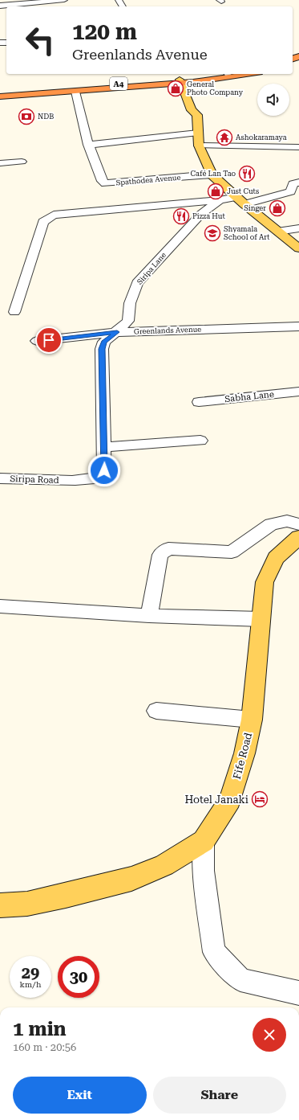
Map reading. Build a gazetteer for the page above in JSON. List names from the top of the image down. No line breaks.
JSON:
{"streets":{"highway":["A4"],"main road":["Fife Road"],"street":["Spathodea Avenue","Siripa Lane","Greenlands Avenue","Sabha Lane","Siripa Road"]},"crossings":[["A4","Spathodea Avenue"],["Siripa Lane","Greenlands Avenue"],["Siripa Lane","Siripa Road"]],"places":{"shop":["General Photo Company","Just Cuts","Singer"],"bank":["NDB"],"temple":["Ashokaramaya"],"restaurant":["Café Lan Tao","Pizza Hut"],"school or university":["Shyamala School of Art"],"hotel":["Hotel Janaki"]},"page":{"turn":["120 m","Greenlands Avenue"],"speed":"29 km/h","limit":"30","heading":["1 min","160 m · 20:56"],"buttons":["Exit","Share"]}}
